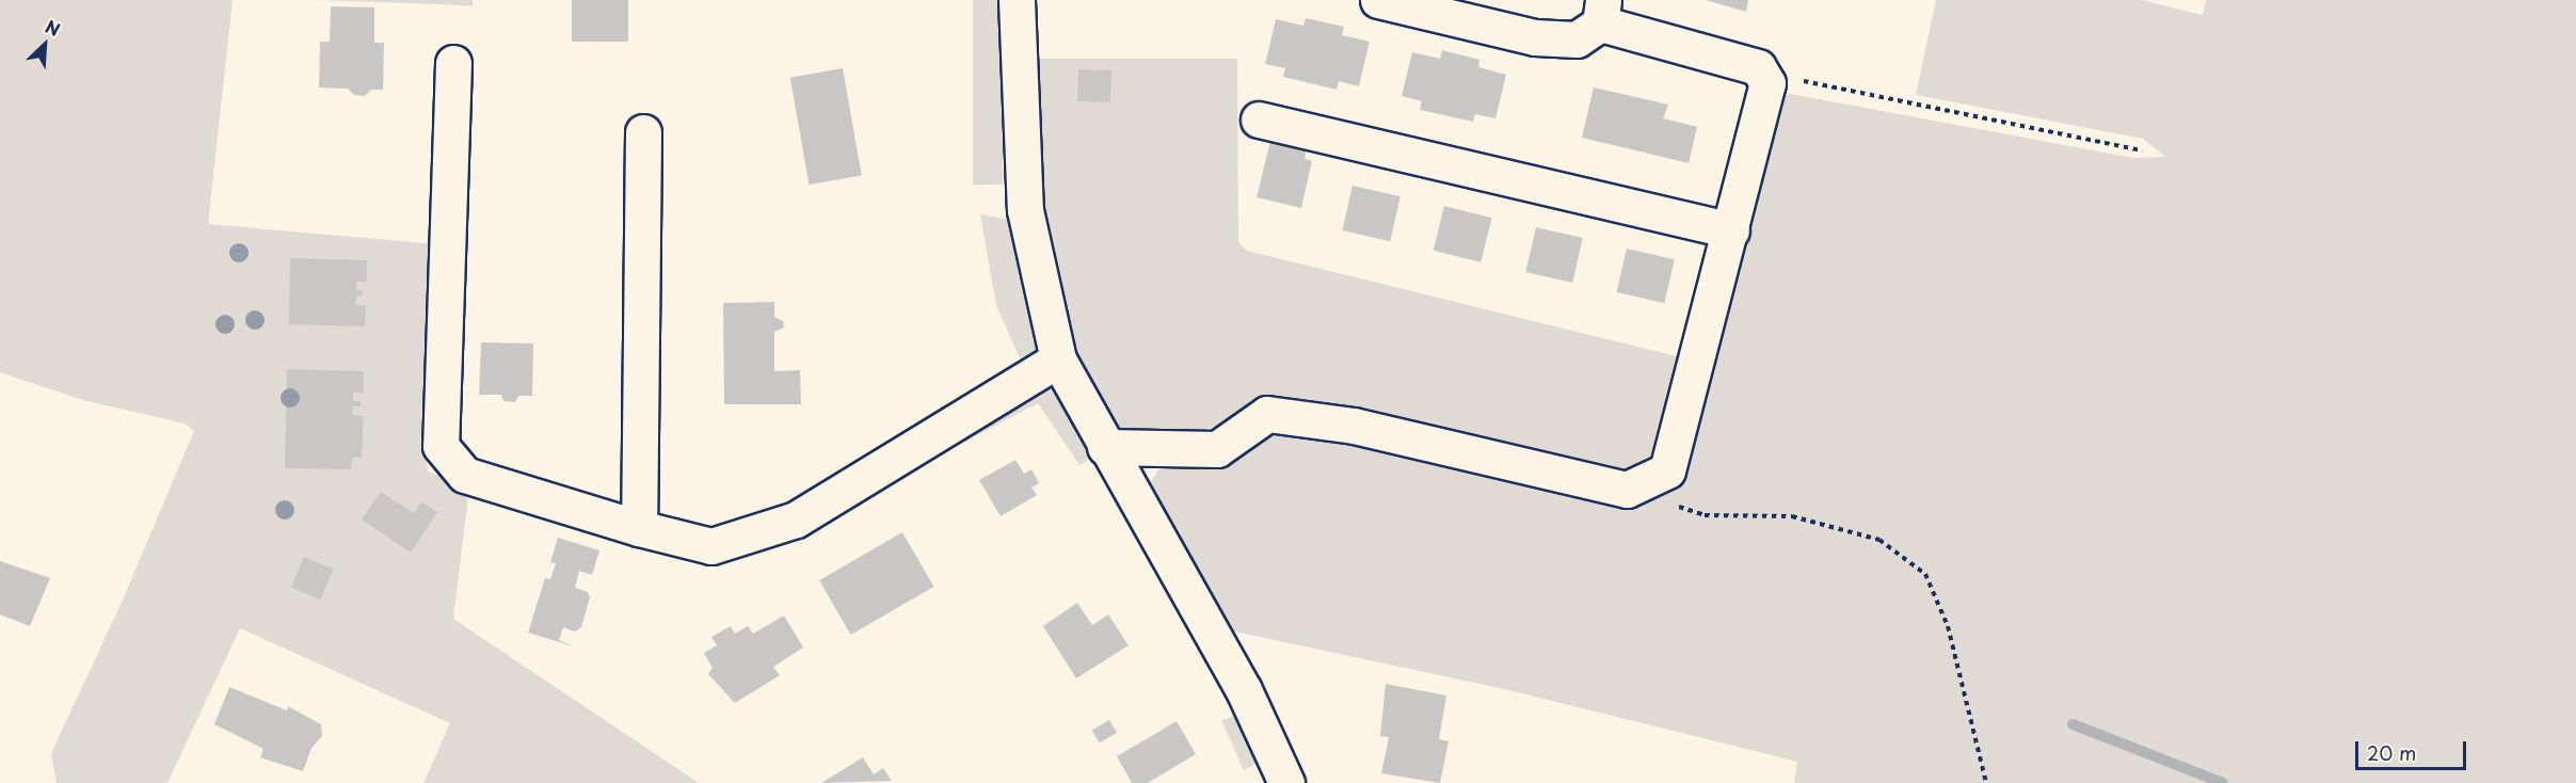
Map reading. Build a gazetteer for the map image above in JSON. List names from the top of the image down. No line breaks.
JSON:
{"scale_bar":"20 m","north":"top right"}
